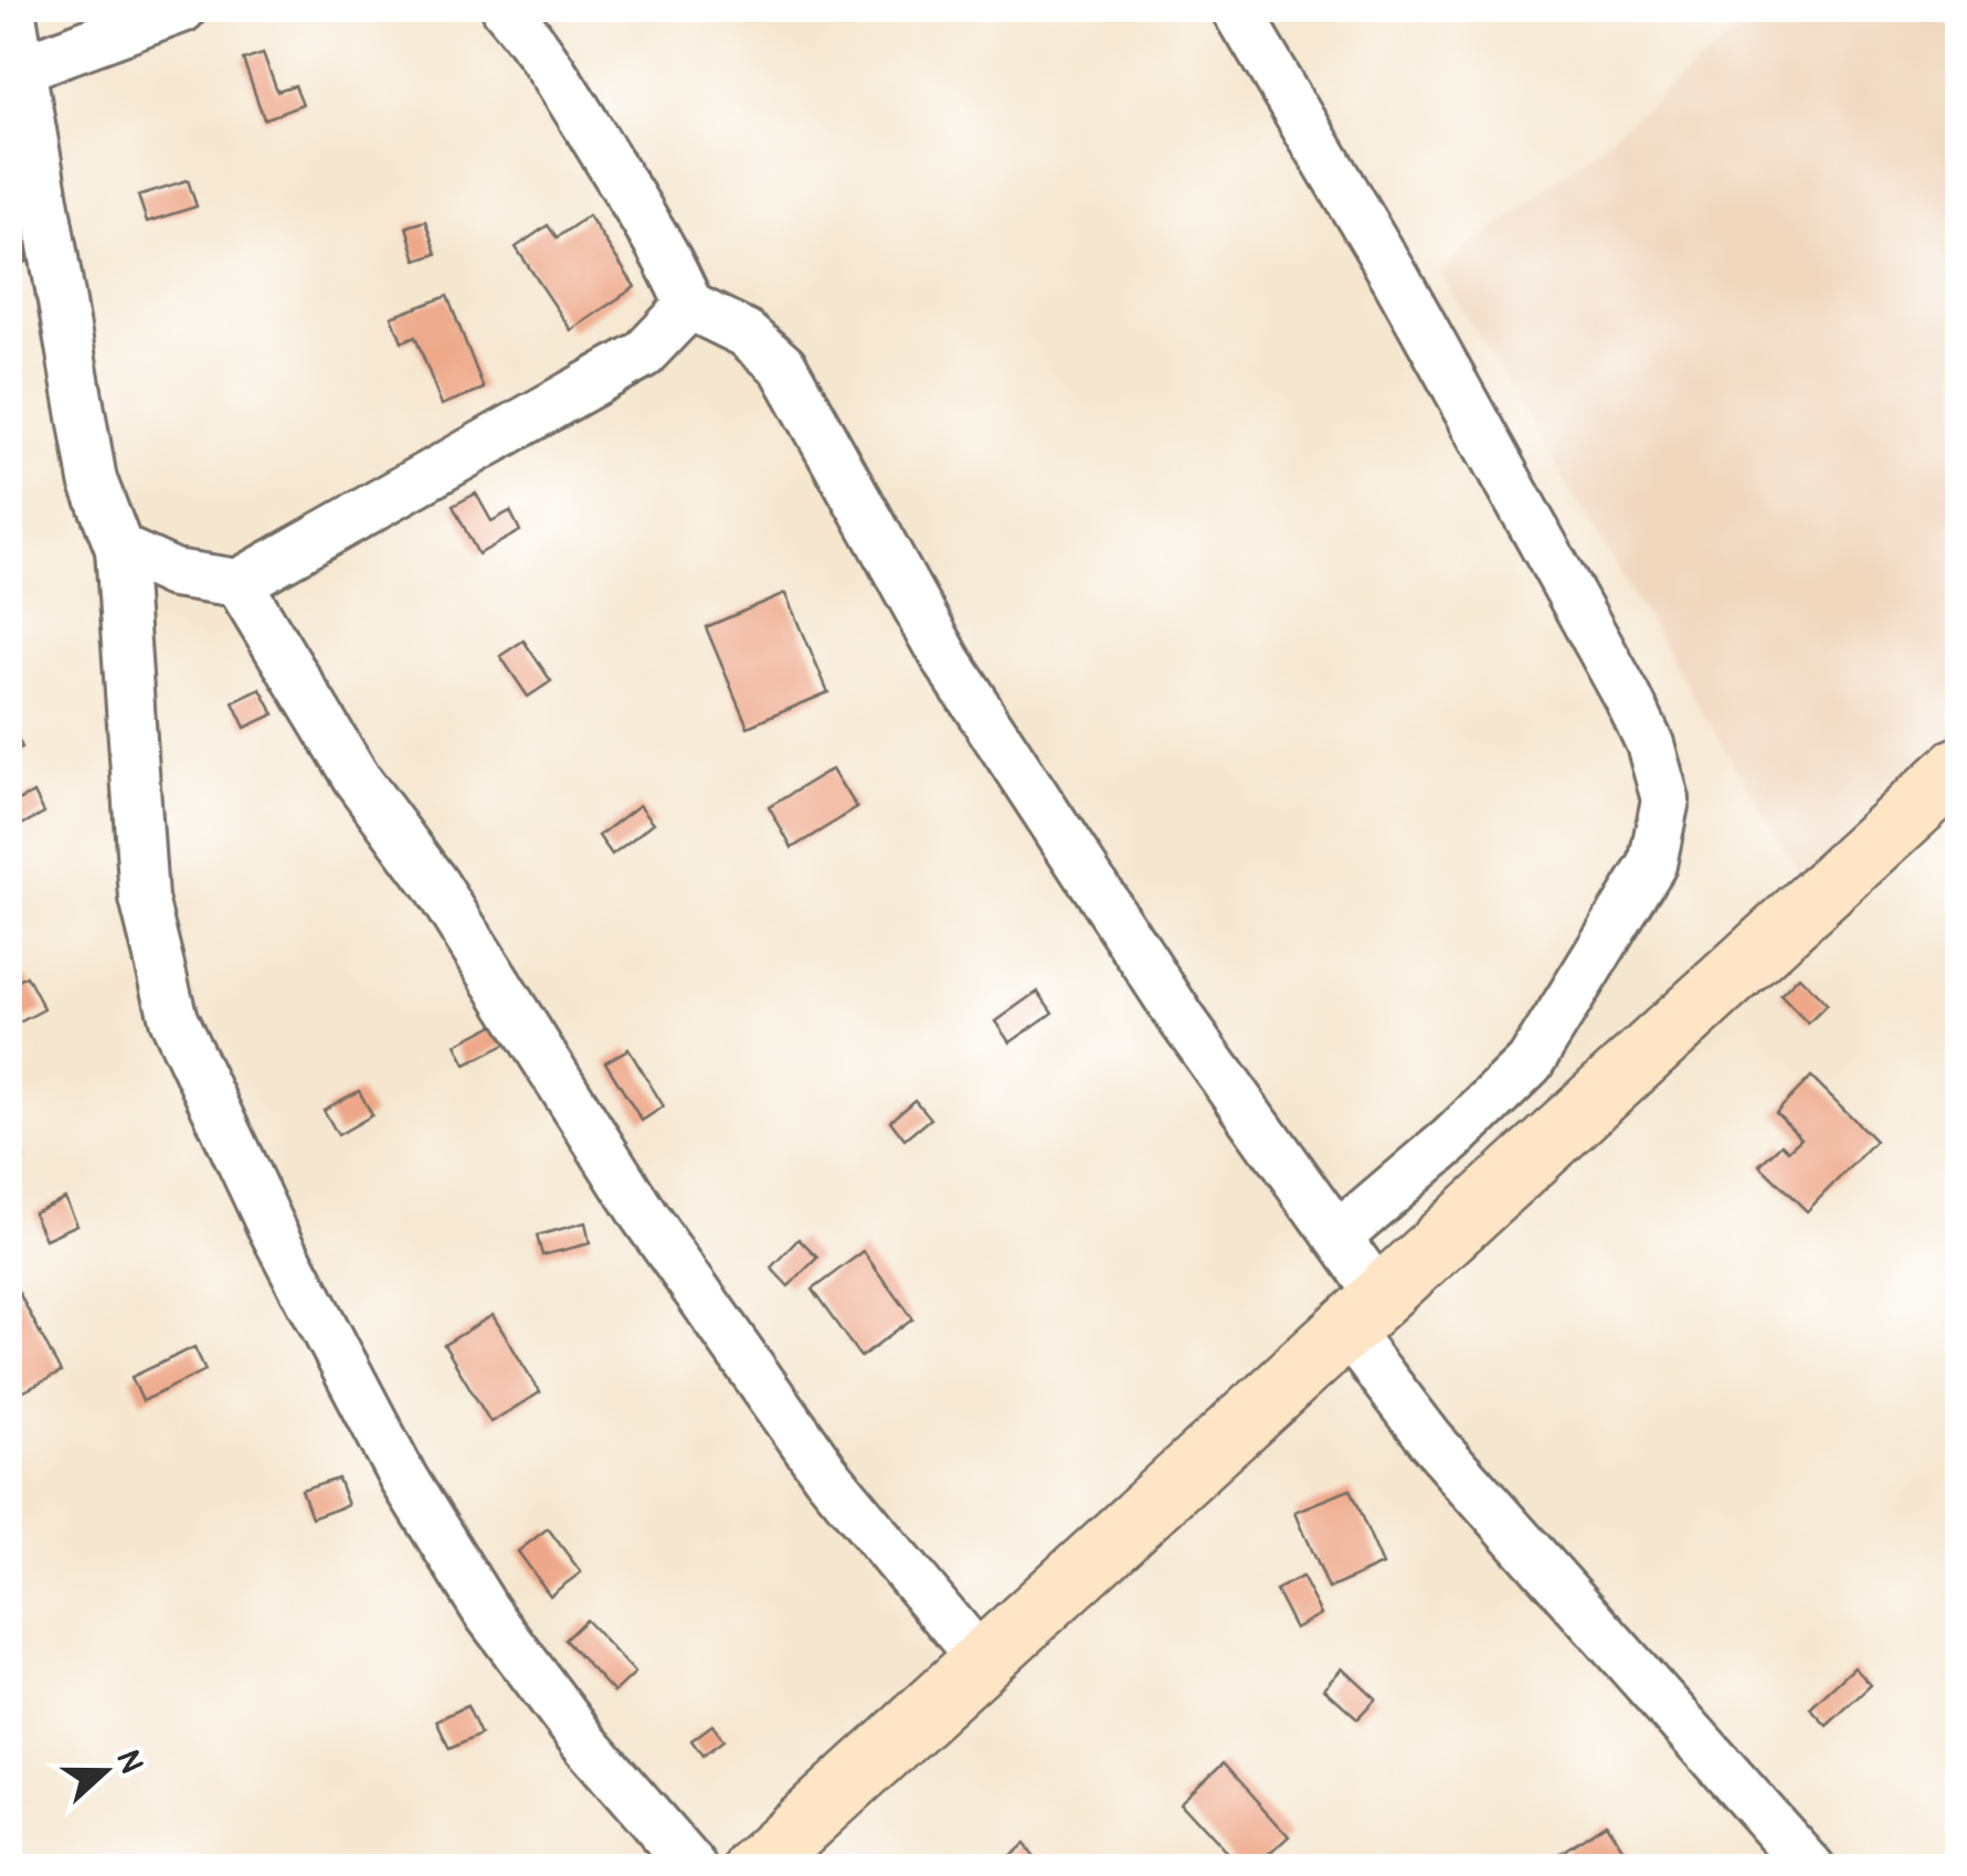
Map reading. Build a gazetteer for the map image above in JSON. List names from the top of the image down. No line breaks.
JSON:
{"north":"right"}
